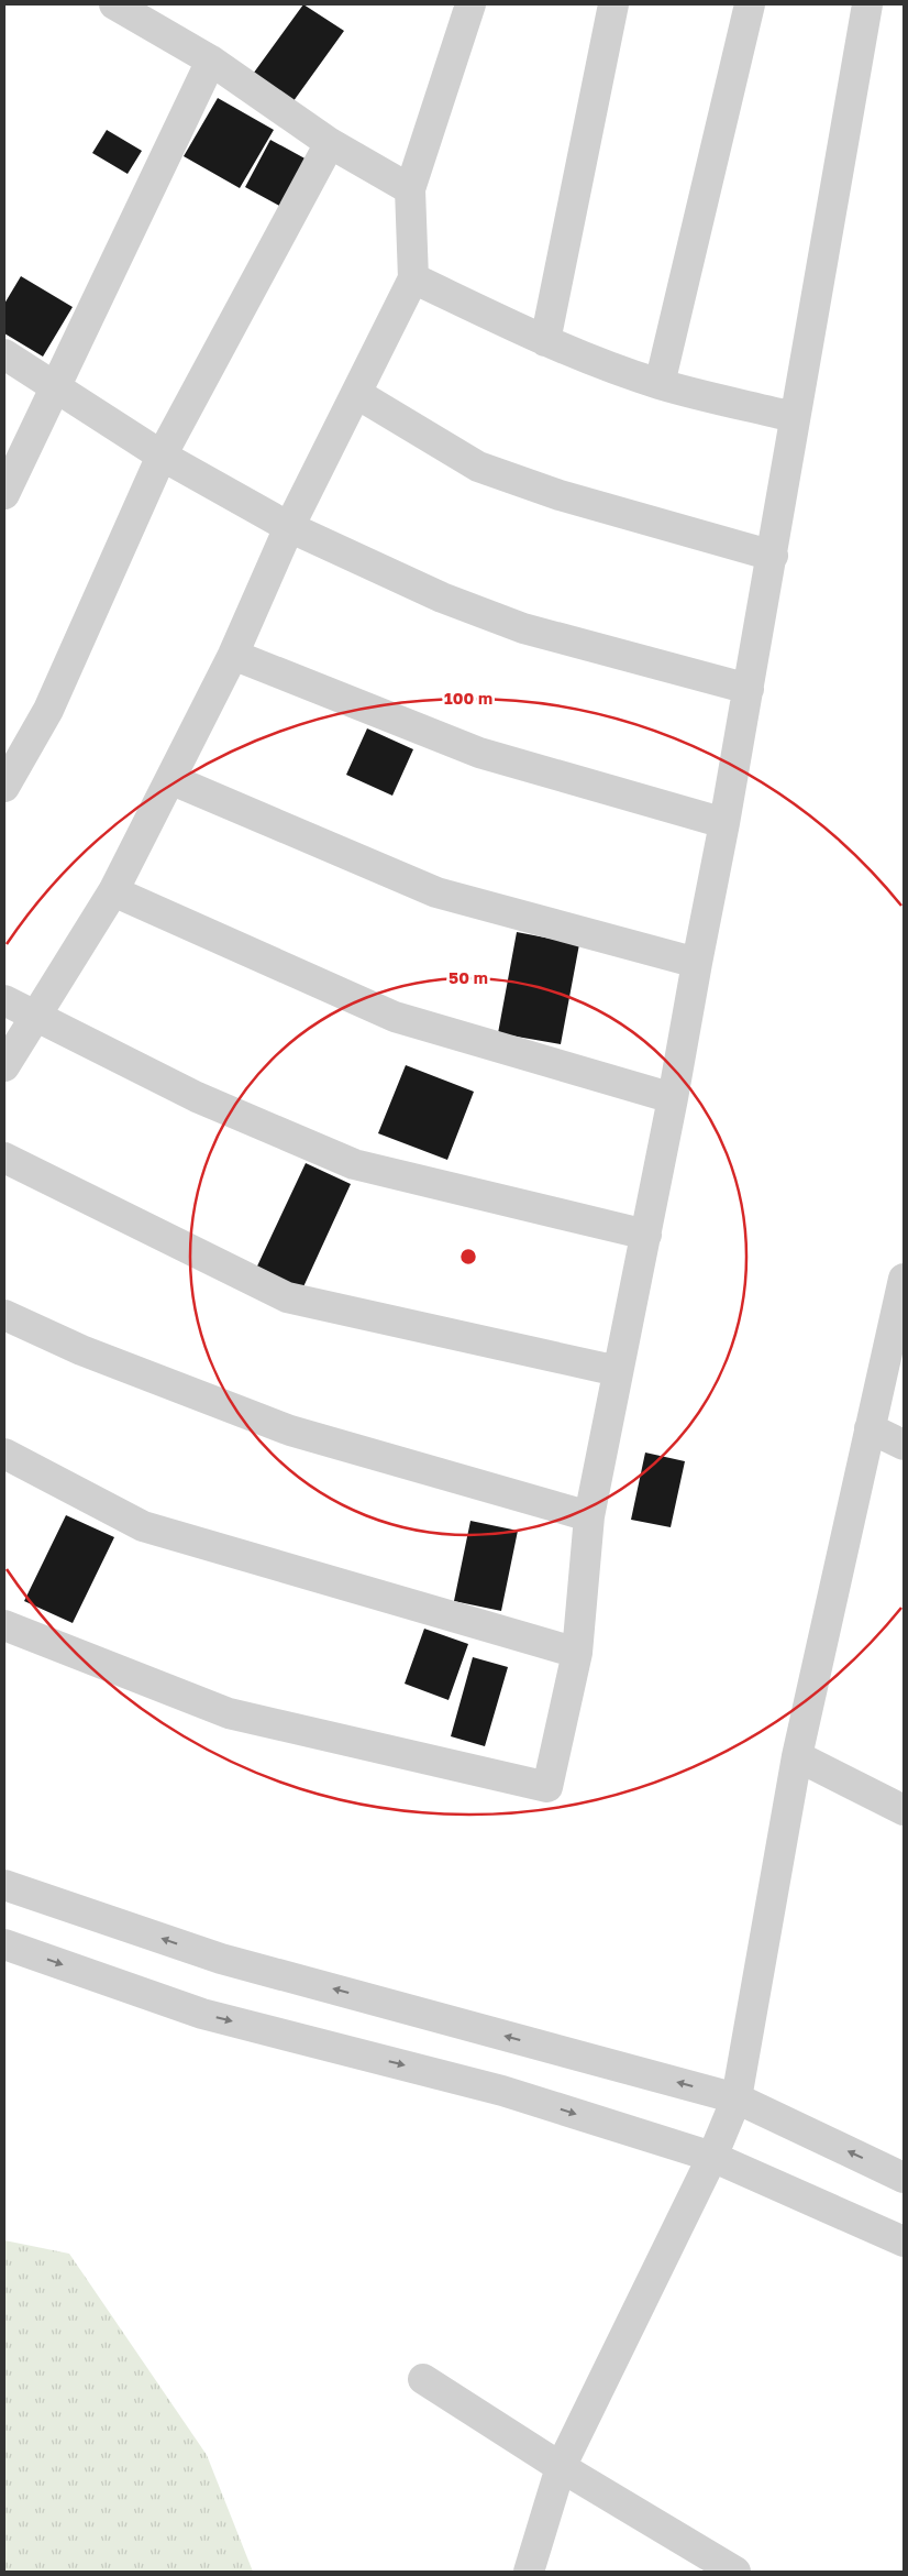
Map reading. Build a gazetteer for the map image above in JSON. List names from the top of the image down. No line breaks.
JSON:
{"rings":["100 m","50 m"]}
